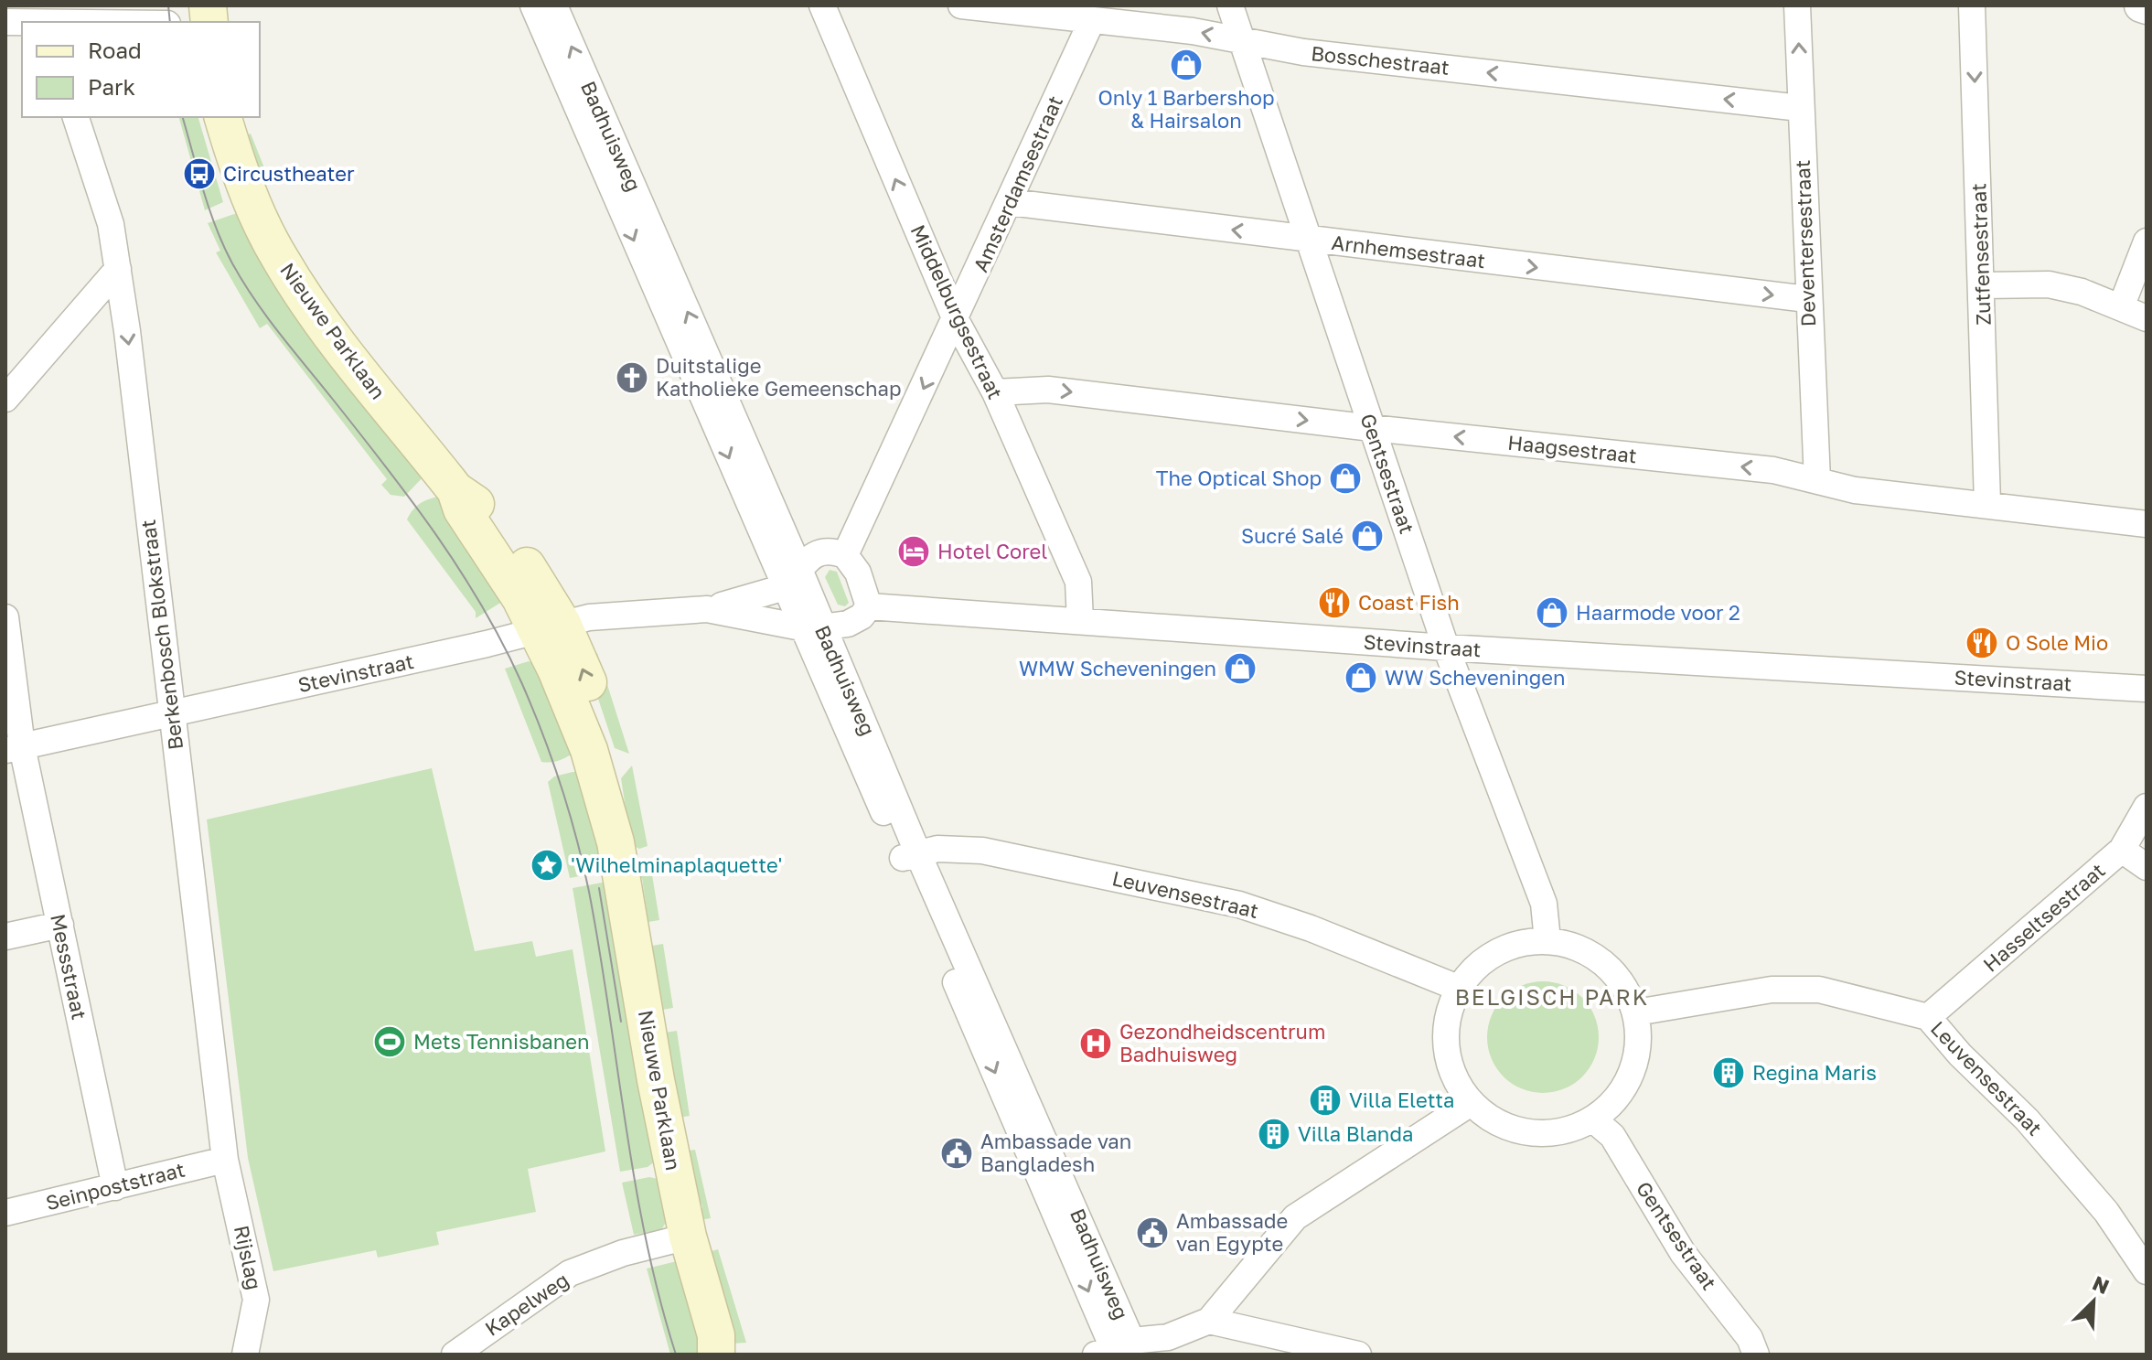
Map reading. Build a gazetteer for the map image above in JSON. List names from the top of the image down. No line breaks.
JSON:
{"streets":{"main road":["Nieuwe Parklaan"],"street":["Bosschestraat","Badhuisweg","Amsterdamsestraat","Deventersestraat","Arnhemsestraat","Zutfensestraat","Middelburgsestraat","Haagsestraat","Gentsestraat","Berkenbosch Blokstraat","Stevinstraat","Leuvensestraat","Hasseltsestraat","Messstraat","Seinpoststraat","Rijslag","Kapelweg"]},"crossings":[["Bosschestraat","Amsterdamsestraat"],["Bosschestraat","Deventersestraat"],["Bosschestraat","Gentsestraat"],["Badhuisweg","Amsterdamsestraat"],["Badhuisweg","Stevinstraat"],["Badhuisweg","Leuvensestraat"],["Amsterdamsestraat","Arnhemsestraat"],["Amsterdamsestraat","Middelburgsestraat"],["Amsterdamsestraat","Stevinstraat"],["Deventersestraat","Arnhemsestraat"],["Deventersestraat","Haagsestraat"],["Arnhemsestraat","Gentsestraat"],["Zutfensestraat","Haagsestraat"],["Middelburgsestraat","Haagsestraat"],["Middelburgsestraat","Stevinstraat"],["Nieuwe Parklaan","Stevinstraat"],["Nieuwe Parklaan","Kapelweg"],["Haagsestraat","Gentsestraat"],["Gentsestraat","Stevinstraat"],["Gentsestraat","Leuvensestraat"],["Berkenbosch Blokstraat","Stevinstraat"],["Berkenbosch Blokstraat","Seinpoststraat"],["Berkenbosch Blokstraat","Rijslag"],["Stevinstraat","Messstraat"],["Leuvensestraat","Hasseltsestraat"],["Messstraat","Seinpoststraat"],["Seinpoststraat","Rijslag"]],"one_way":["Bosschestraat","Amsterdamsestraat","Zutfensestraat","Middelburgsestraat","Berkenbosch Blokstraat"],"districts":["BELGISCH PARK"],"places":{"shop":["Only 1 Barbershop & Hairsalon","The Optical Shop","Sucré Salé","Haarmode voor 2","WMW Scheveningen","WW Scheveningen"],"bus stop":["Circustheater"],"church":["Duitstalige Katholieke Gemeenschap"],"hotel":["Hotel Corel"],"restaurant":["Coast Fish","O Sole Mio"],"place":["'Wilhelminaplaquette'"],"sports":["Mets Tennisbanen"],"hospital":["Gezondheidscentrum Badhuisweg"],"building":["Regina Maris","Villa Eletta","Villa Blanda"],"public building":["Ambassade van Bangladesh","Ambassade van Egypte"]},"legend":["Road","Park"],"north":"top right"}
